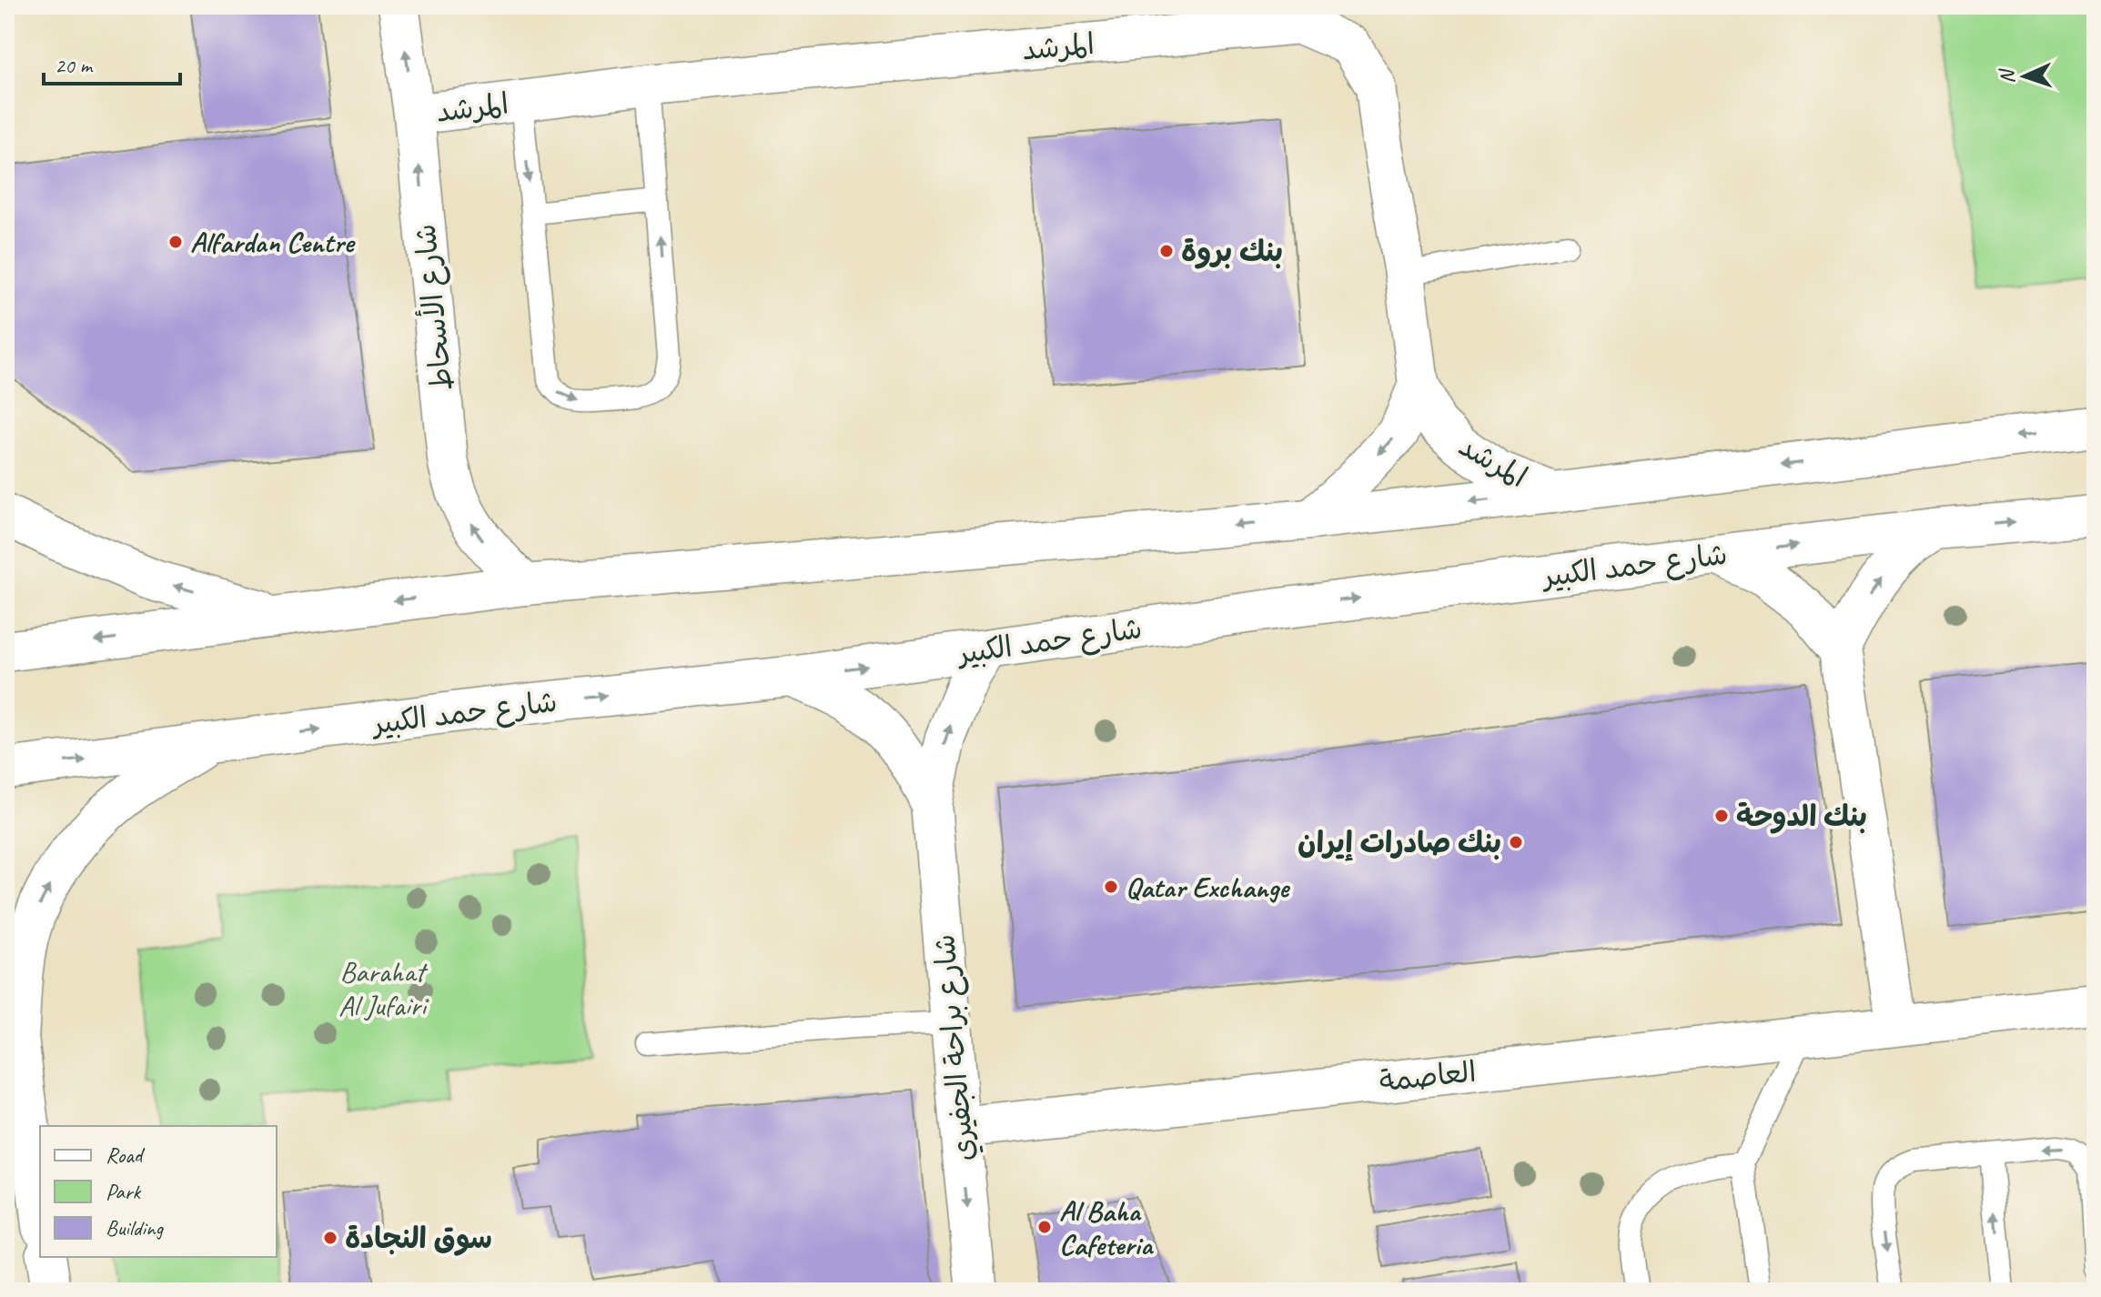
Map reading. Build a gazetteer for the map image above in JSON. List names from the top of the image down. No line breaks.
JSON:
{"streets":{"street":["المرشد","شارع الأسحاط","شارع حمد الكبير","شارع براحة الجفيري","العاصمة"]},"crossings":[["المرشد","شارع الأسحاط"],["شارع حمد الكبير","شارع براحة الجفيري"],["شارع براحة الجفيري","العاصمة"]],"one_way":["شارع الأسحاط"],"parks":["Barahat Al Jufairi"],"places":["Alfardan Centre","بنك بروة","بنك الدوحة","بنك صادرات إيران","Qatar Exchange","Al Baha Cafeteria","سوق النجادة"],"legend":["Road","Park","Building"],"scale_bar":"20 m","north":"left"}
